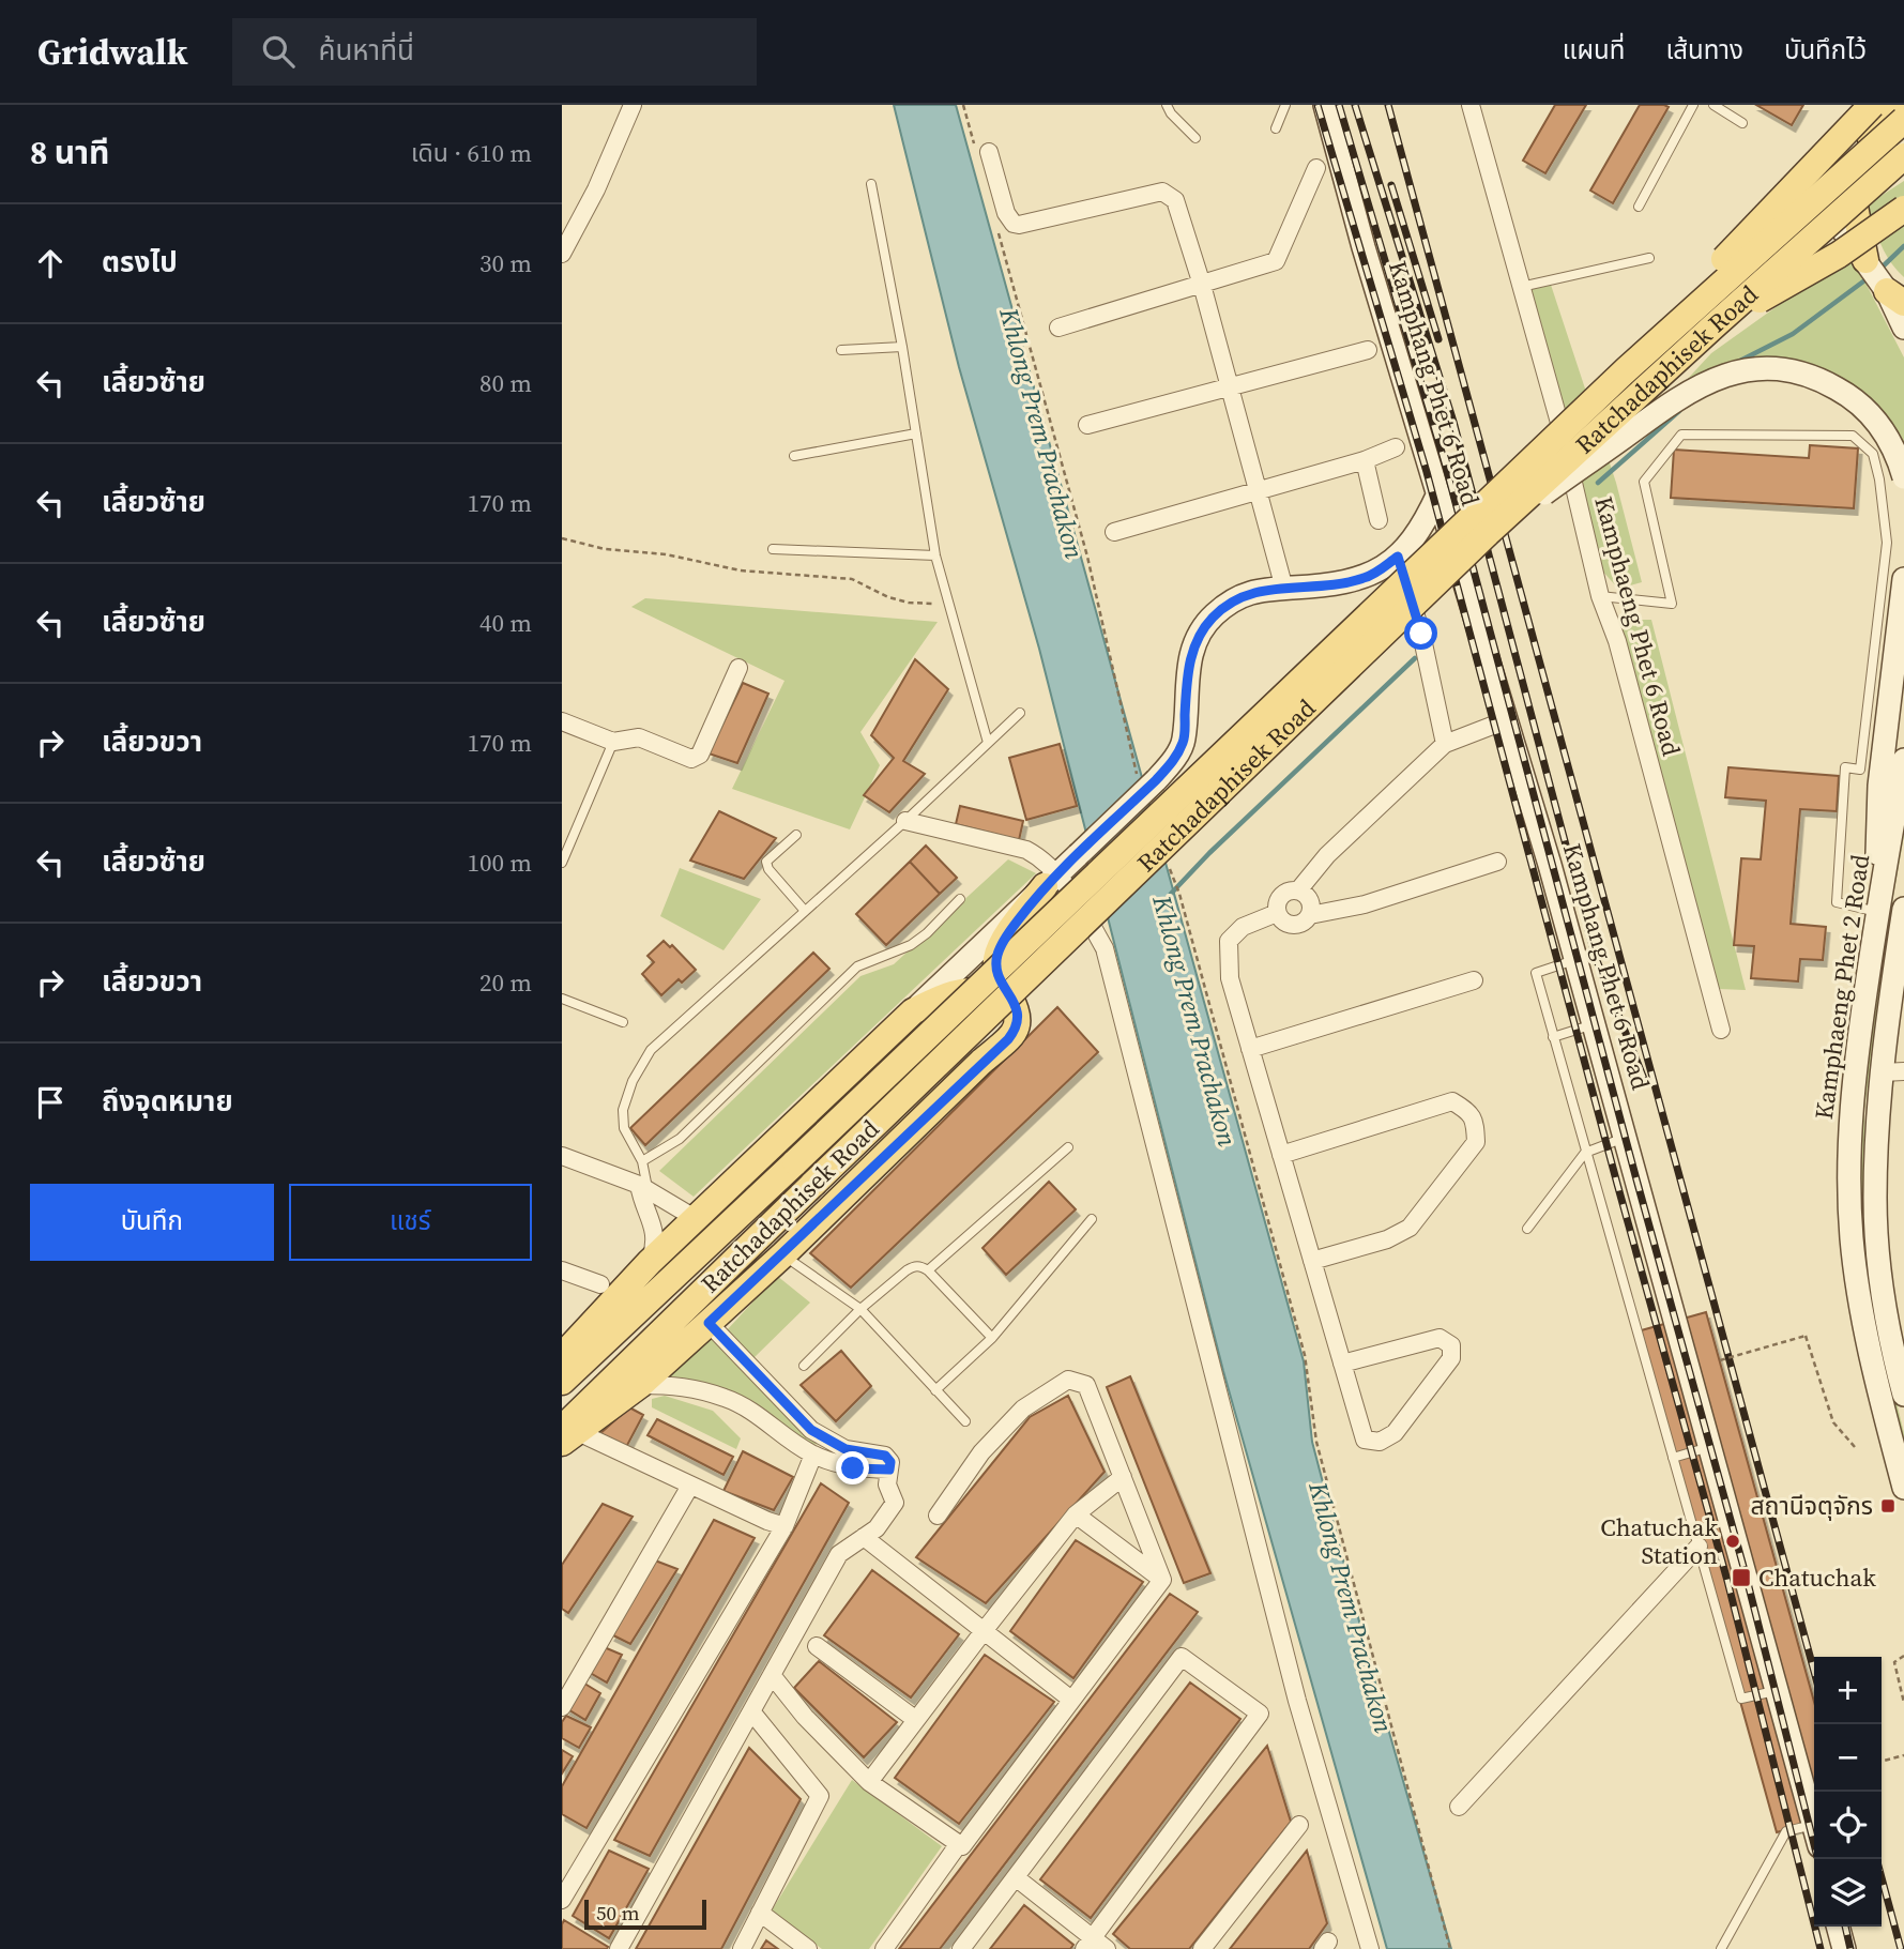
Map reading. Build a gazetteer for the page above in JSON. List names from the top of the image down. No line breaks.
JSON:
{"streets":{"main road":["Ratchadaphisek Road"],"street":["Kamphang Phet 6 Road","Kamphaeng Phet 6 Road","Kamphaeng Phet 2 Road"]},"water":["Khlong Prem Prachakon"],"places":{"transit":["สถานีจตุจักร","Chatuchak"],"other":["Chatuchak Station"]},"scale_bar":"50 m","page":{"header":"Gridwalk","search":"ค้นหาที่นี่","nav":["แผนที่","เส้นทาง","บันทึกไว้"],"heading":["8 นาที","เดิน · 610 m"],"list":[["ตรงไป","30 m"],["เลี้ยวซ้าย","80 m"],["เลี้ยวซ้าย","170 m"],["เลี้ยวซ้าย","40 m"],["เลี้ยวขวา","170 m"],["เลี้ยวซ้าย","100 m"],["เลี้ยวขวา","20 m"],"ถึงจุดหมาย"],"buttons":["บันทึก","แชร์"],"map_buttons":["+","−"],"scale":"50 m"}}
